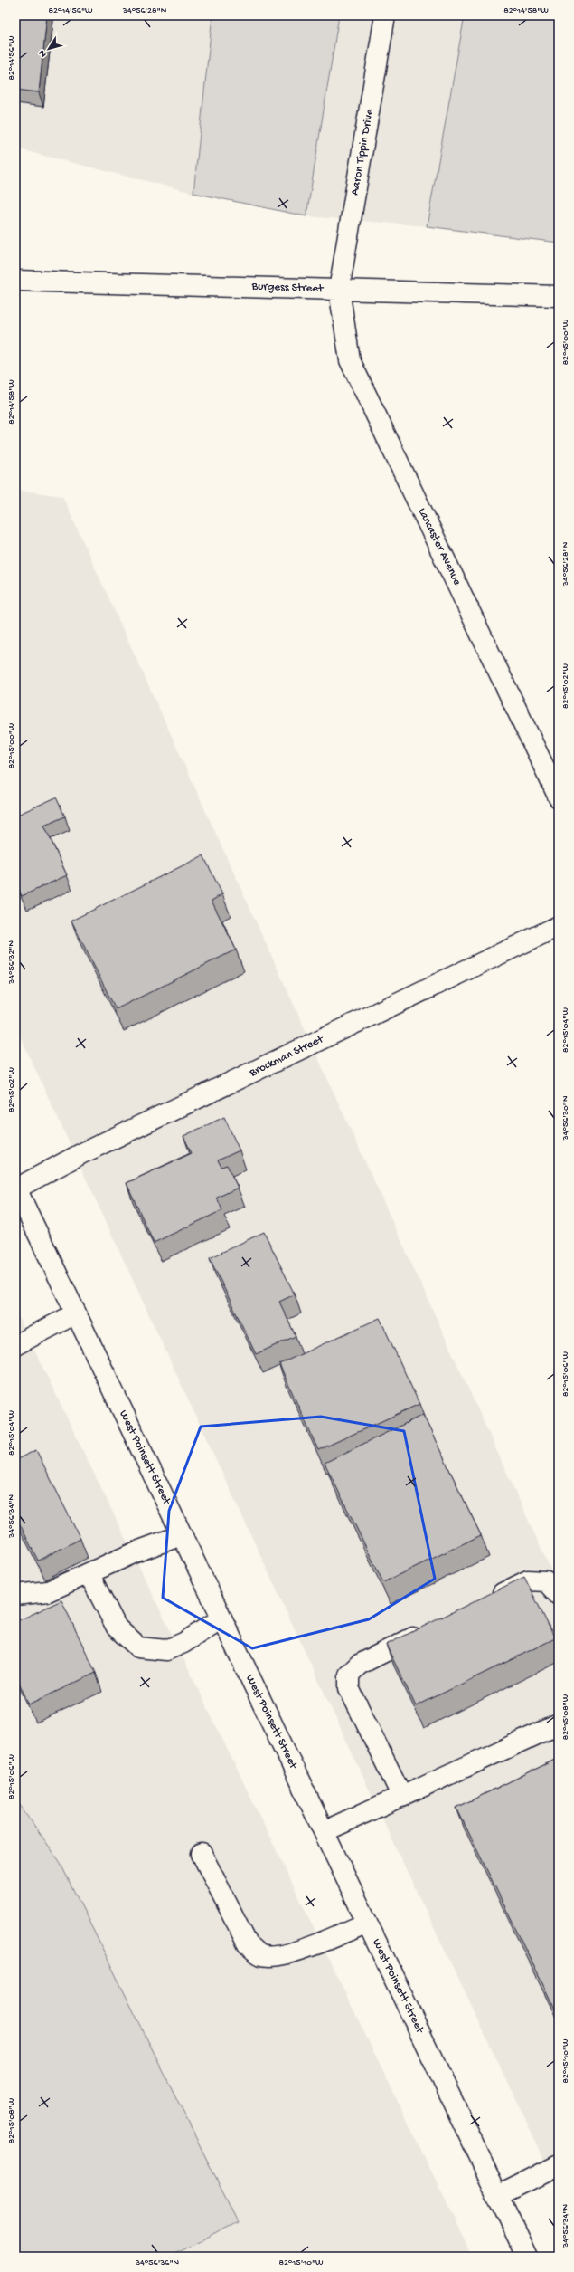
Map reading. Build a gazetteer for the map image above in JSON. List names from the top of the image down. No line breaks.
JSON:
{"streets":{"street":["Aaron Tippin Drive","Burgess Street","Lancaster Avenue","Brockman Street","West Poinsett Street"]},"crossings":[["Aaron Tippin Drive","Burgess Street"],["Aaron Tippin Drive","Lancaster Avenue"],["Burgess Street","Lancaster Avenue"],["Brockman Street","West Poinsett Street"]],"north":"bottom left","coordinates":["82°14'56\"W","34°56'28\"N","82°14'58\"W","82°15'00\"W","82°15'02\"W","34°56'32\"N","82°15'04\"W","34°56'30\"N","82°15'06\"W","34°56'34\"N","82°15'08\"W","82°15'10\"W","34°56'36\"N"]}
